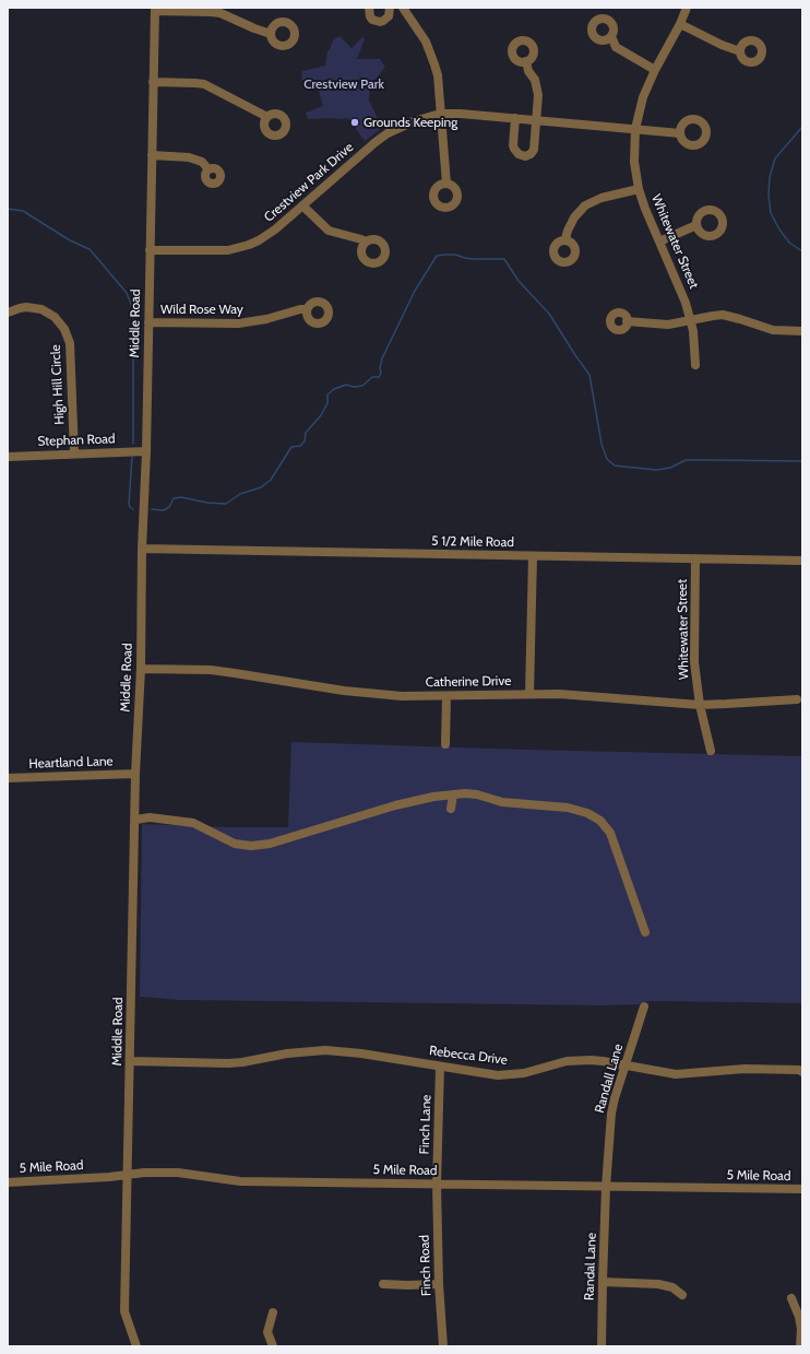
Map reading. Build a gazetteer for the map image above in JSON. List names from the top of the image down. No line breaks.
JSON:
{"streets":{"street":["Crestview Park Drive","Whitewater Street","Wild Rose Way","Middle Road","High Hill Circle","Stephan Road","5 1/2 Mile Road","Catherine Drive","Heartland Lane","Rebecca Drive","Randall Lane","Finch Lane","5 Mile Road","Finch Road","Randal Lane"]},"crossings":[["Crestview Park Drive","Whitewater Street"],["Crestview Park Drive","Middle Road"],["Whitewater Street","5 1/2 Mile Road"],["Whitewater Street","Catherine Drive"],["Wild Rose Way","Middle Road"],["Middle Road","Stephan Road"],["Middle Road","5 1/2 Mile Road"],["Middle Road","Catherine Drive"],["Middle Road","Heartland Lane"],["Middle Road","Rebecca Drive"],["Middle Road","5 Mile Road"],["High Hill Circle","Stephan Road"],["Rebecca Drive","Randall Lane"],["Rebecca Drive","Finch Lane"],["Randall Lane","5 Mile Road"],["Randall Lane","Randal Lane"],["Finch Lane","5 Mile Road"],["Finch Lane","Finch Road"],["5 Mile Road","Finch Road"],["5 Mile Road","Randal Lane"]],"parks":["Crestview Park"],"places":["Grounds Keeping"]}
